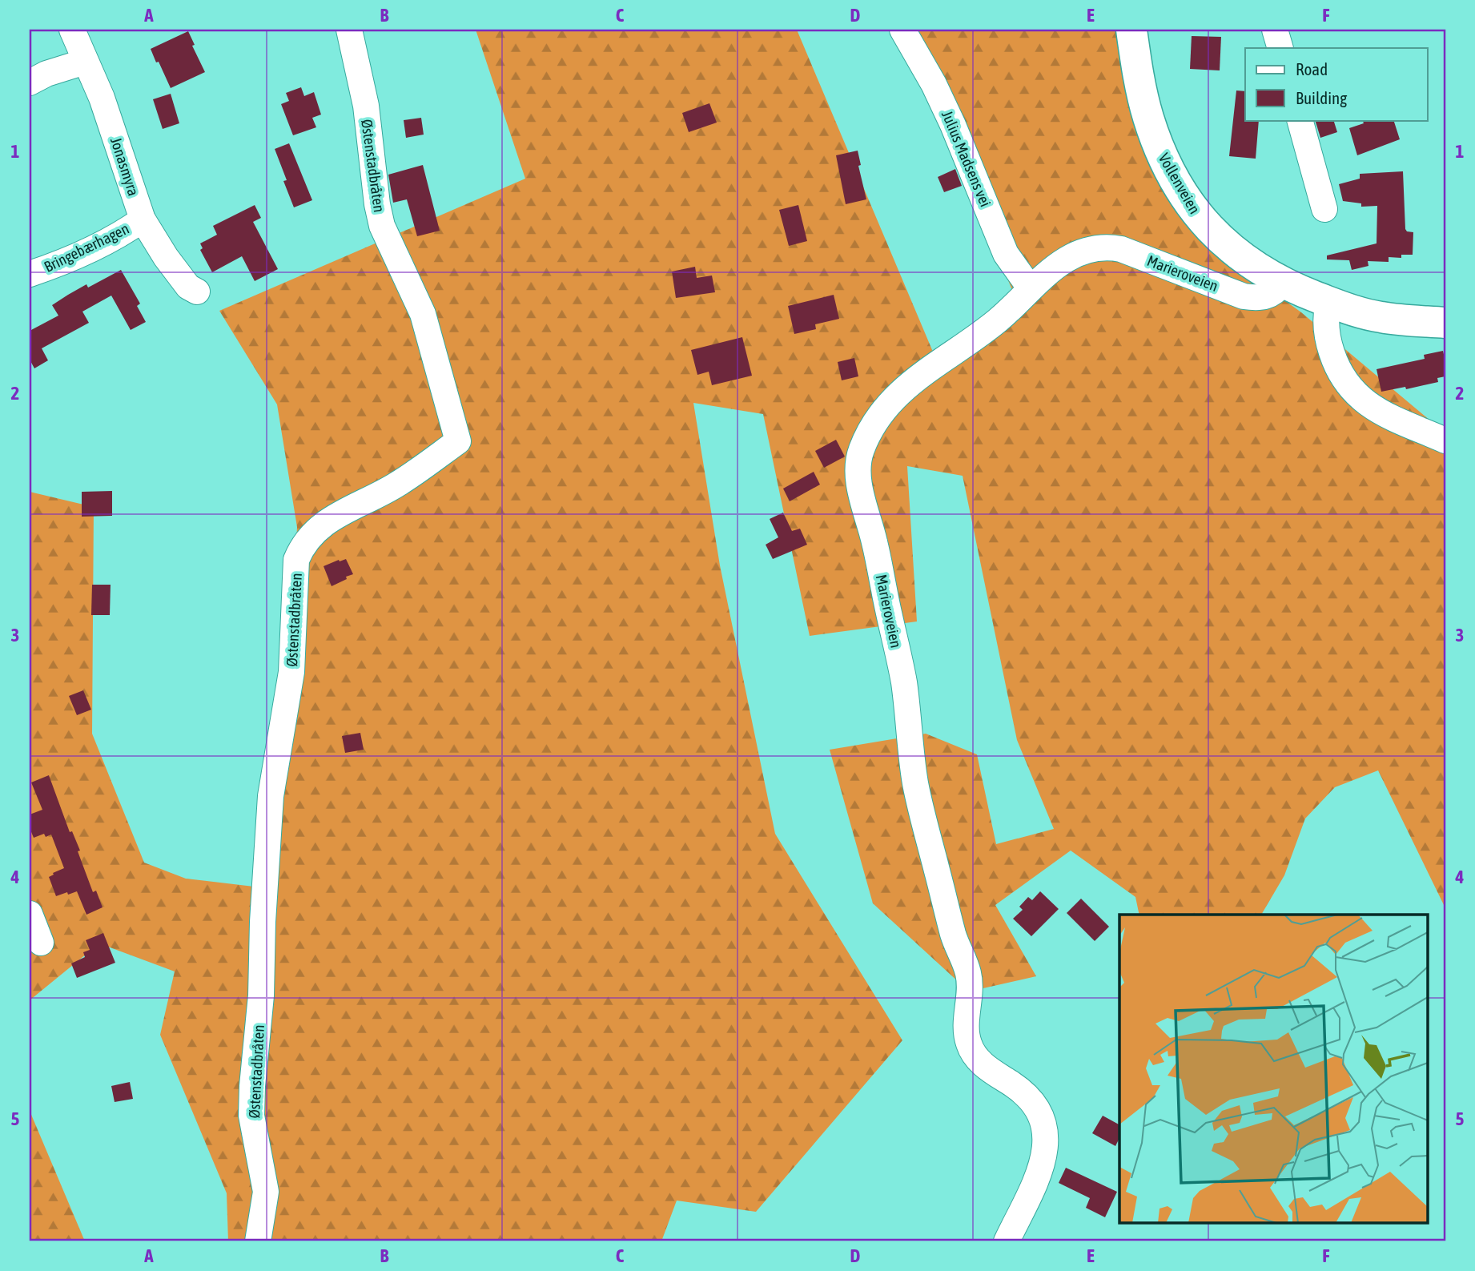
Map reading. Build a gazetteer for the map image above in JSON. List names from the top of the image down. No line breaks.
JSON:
{"streets":{"main road":["Vollenveien"],"street":["Julius Madsens vei","Østenstadbråten","Jonasmyra","Bringebærhagen","Marieroveien"]},"crossings":[["Julius Madsens vei","Marieroveien"],["Jonasmyra","Bringebærhagen"],["Vollenveien","Marieroveien"]],"legend":["Road","Building"],"grid":{"columns":["A","B","C","D","E","F"],"rows":["1","2","3","4","5"]}}
